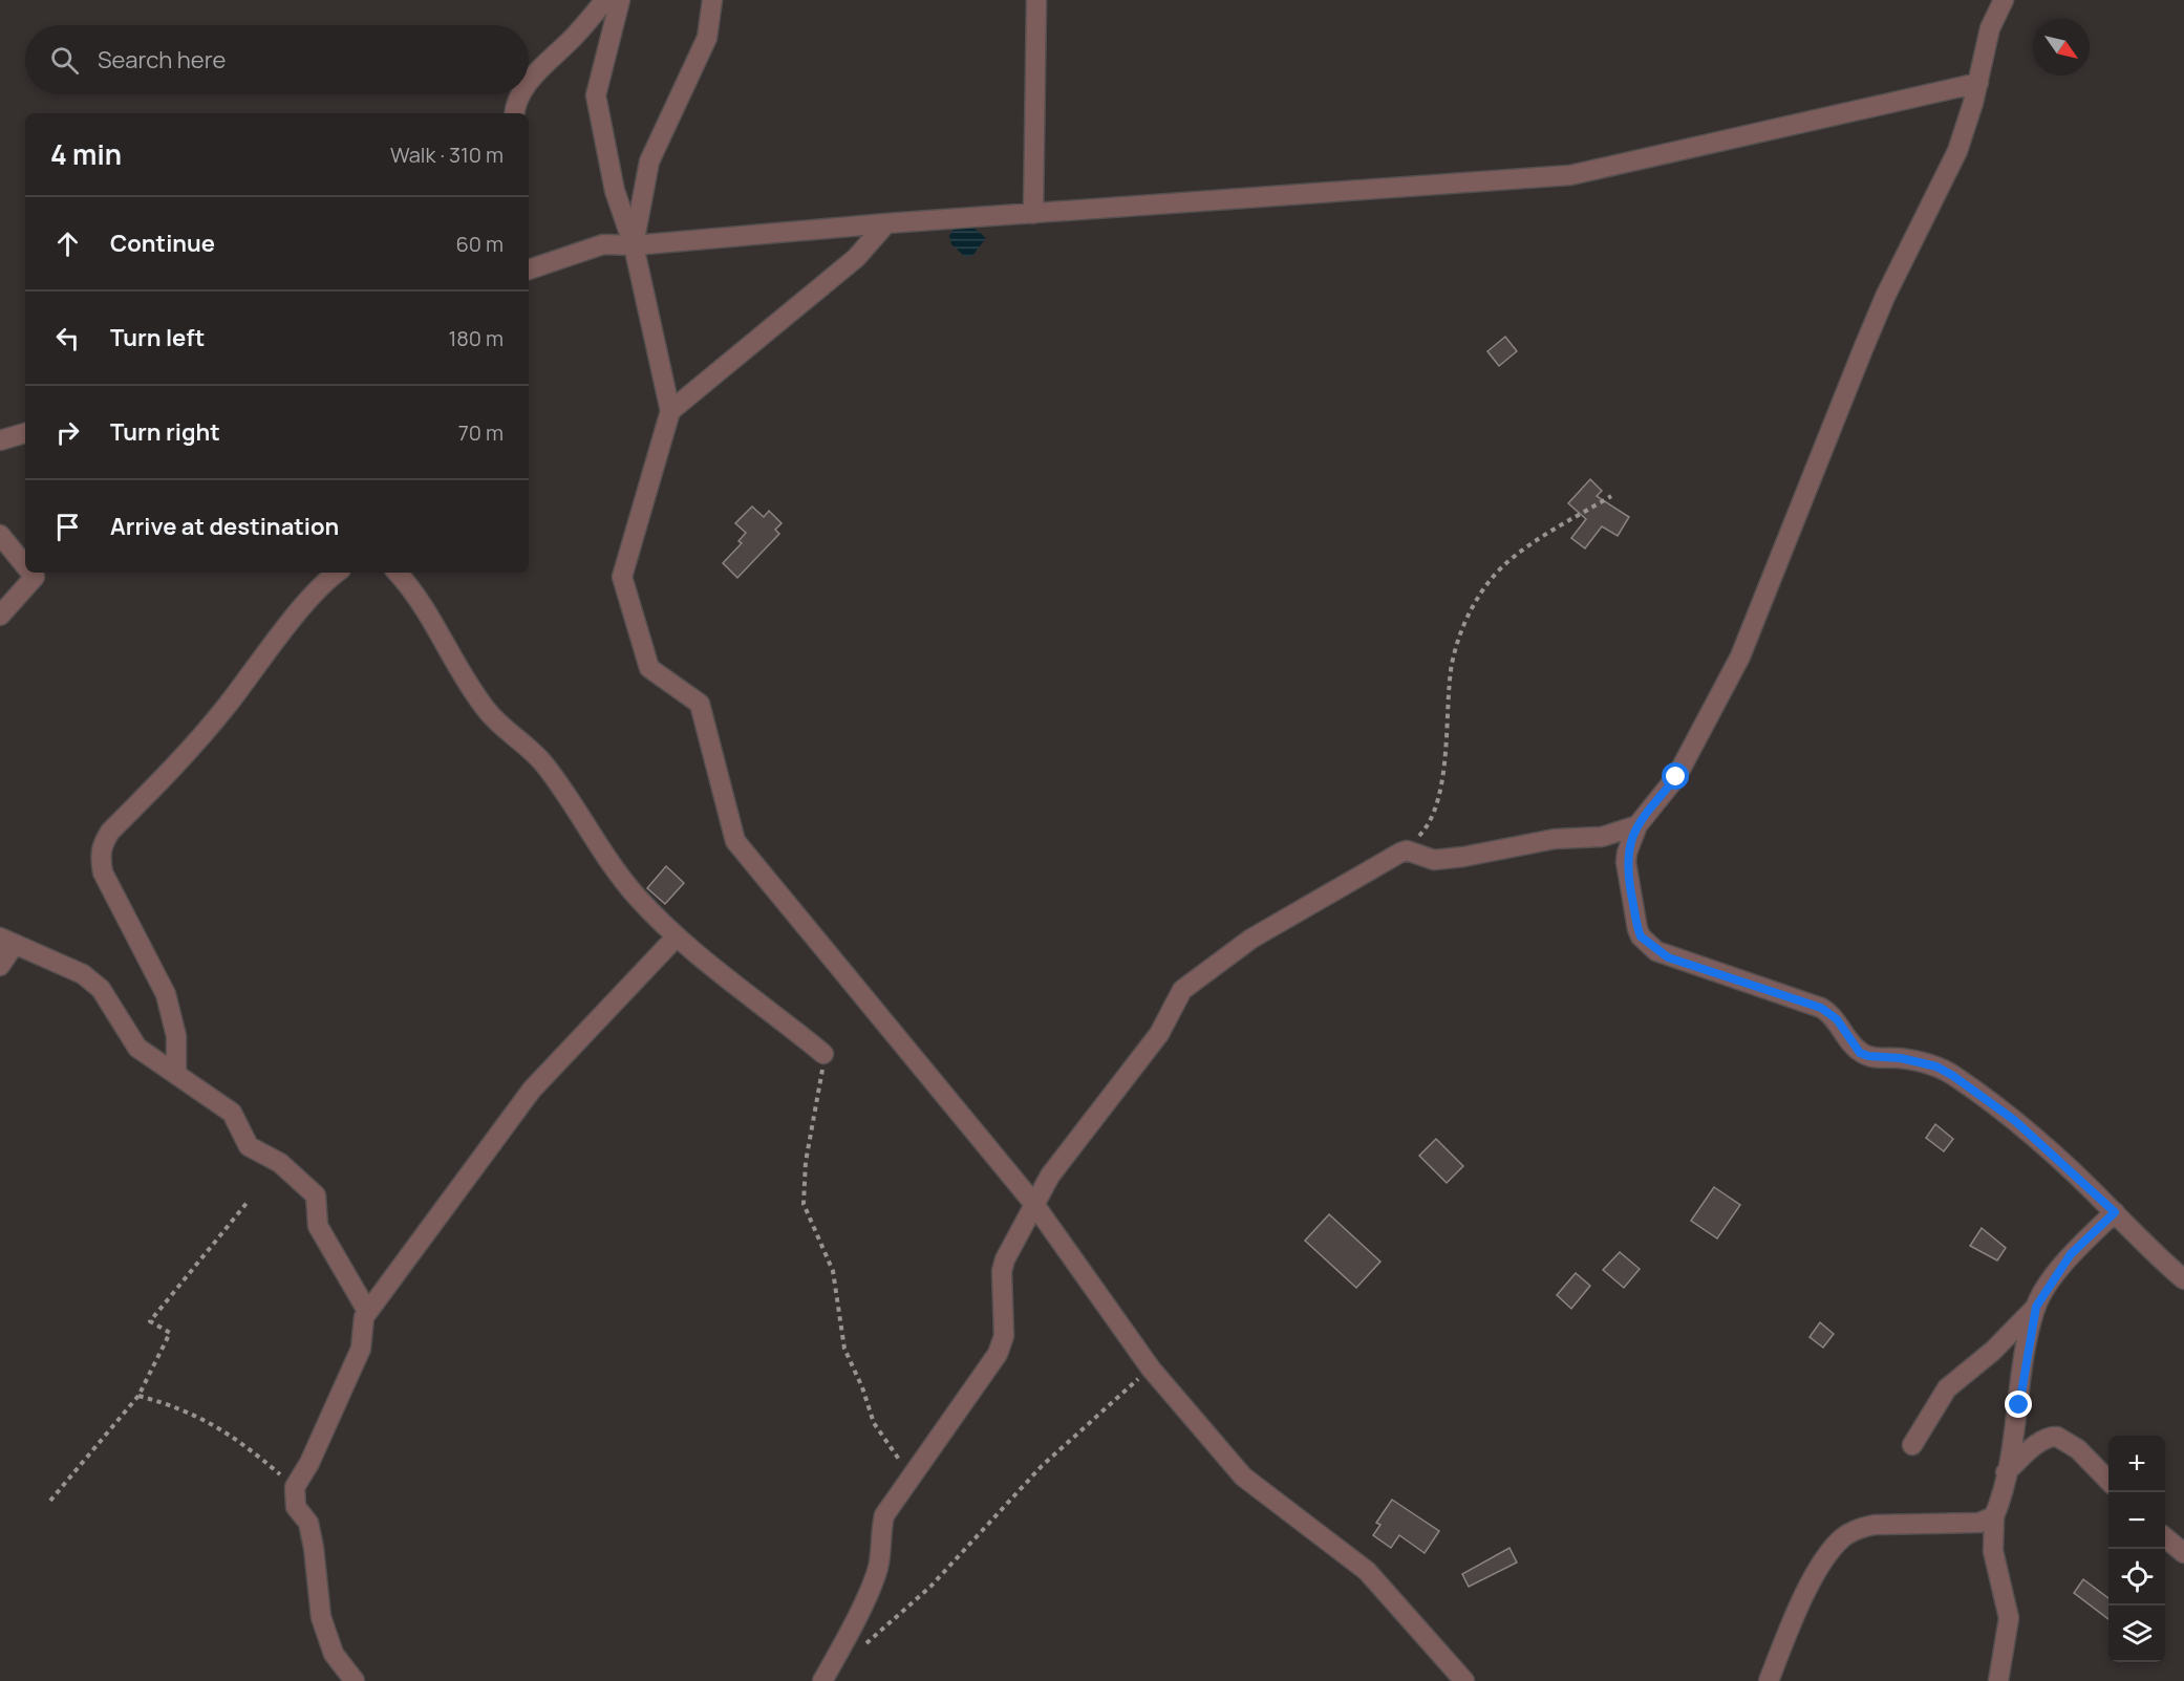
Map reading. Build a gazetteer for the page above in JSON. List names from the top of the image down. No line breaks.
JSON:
{"north":"bottom right","page":{"search":"Search here","heading":["4 min","Walk · 310 m"],"list":[["Continue","60 m"],["Turn left","180 m"],["Turn right","70 m"],"Arrive at destination"],"map_buttons":["+","−"]}}
